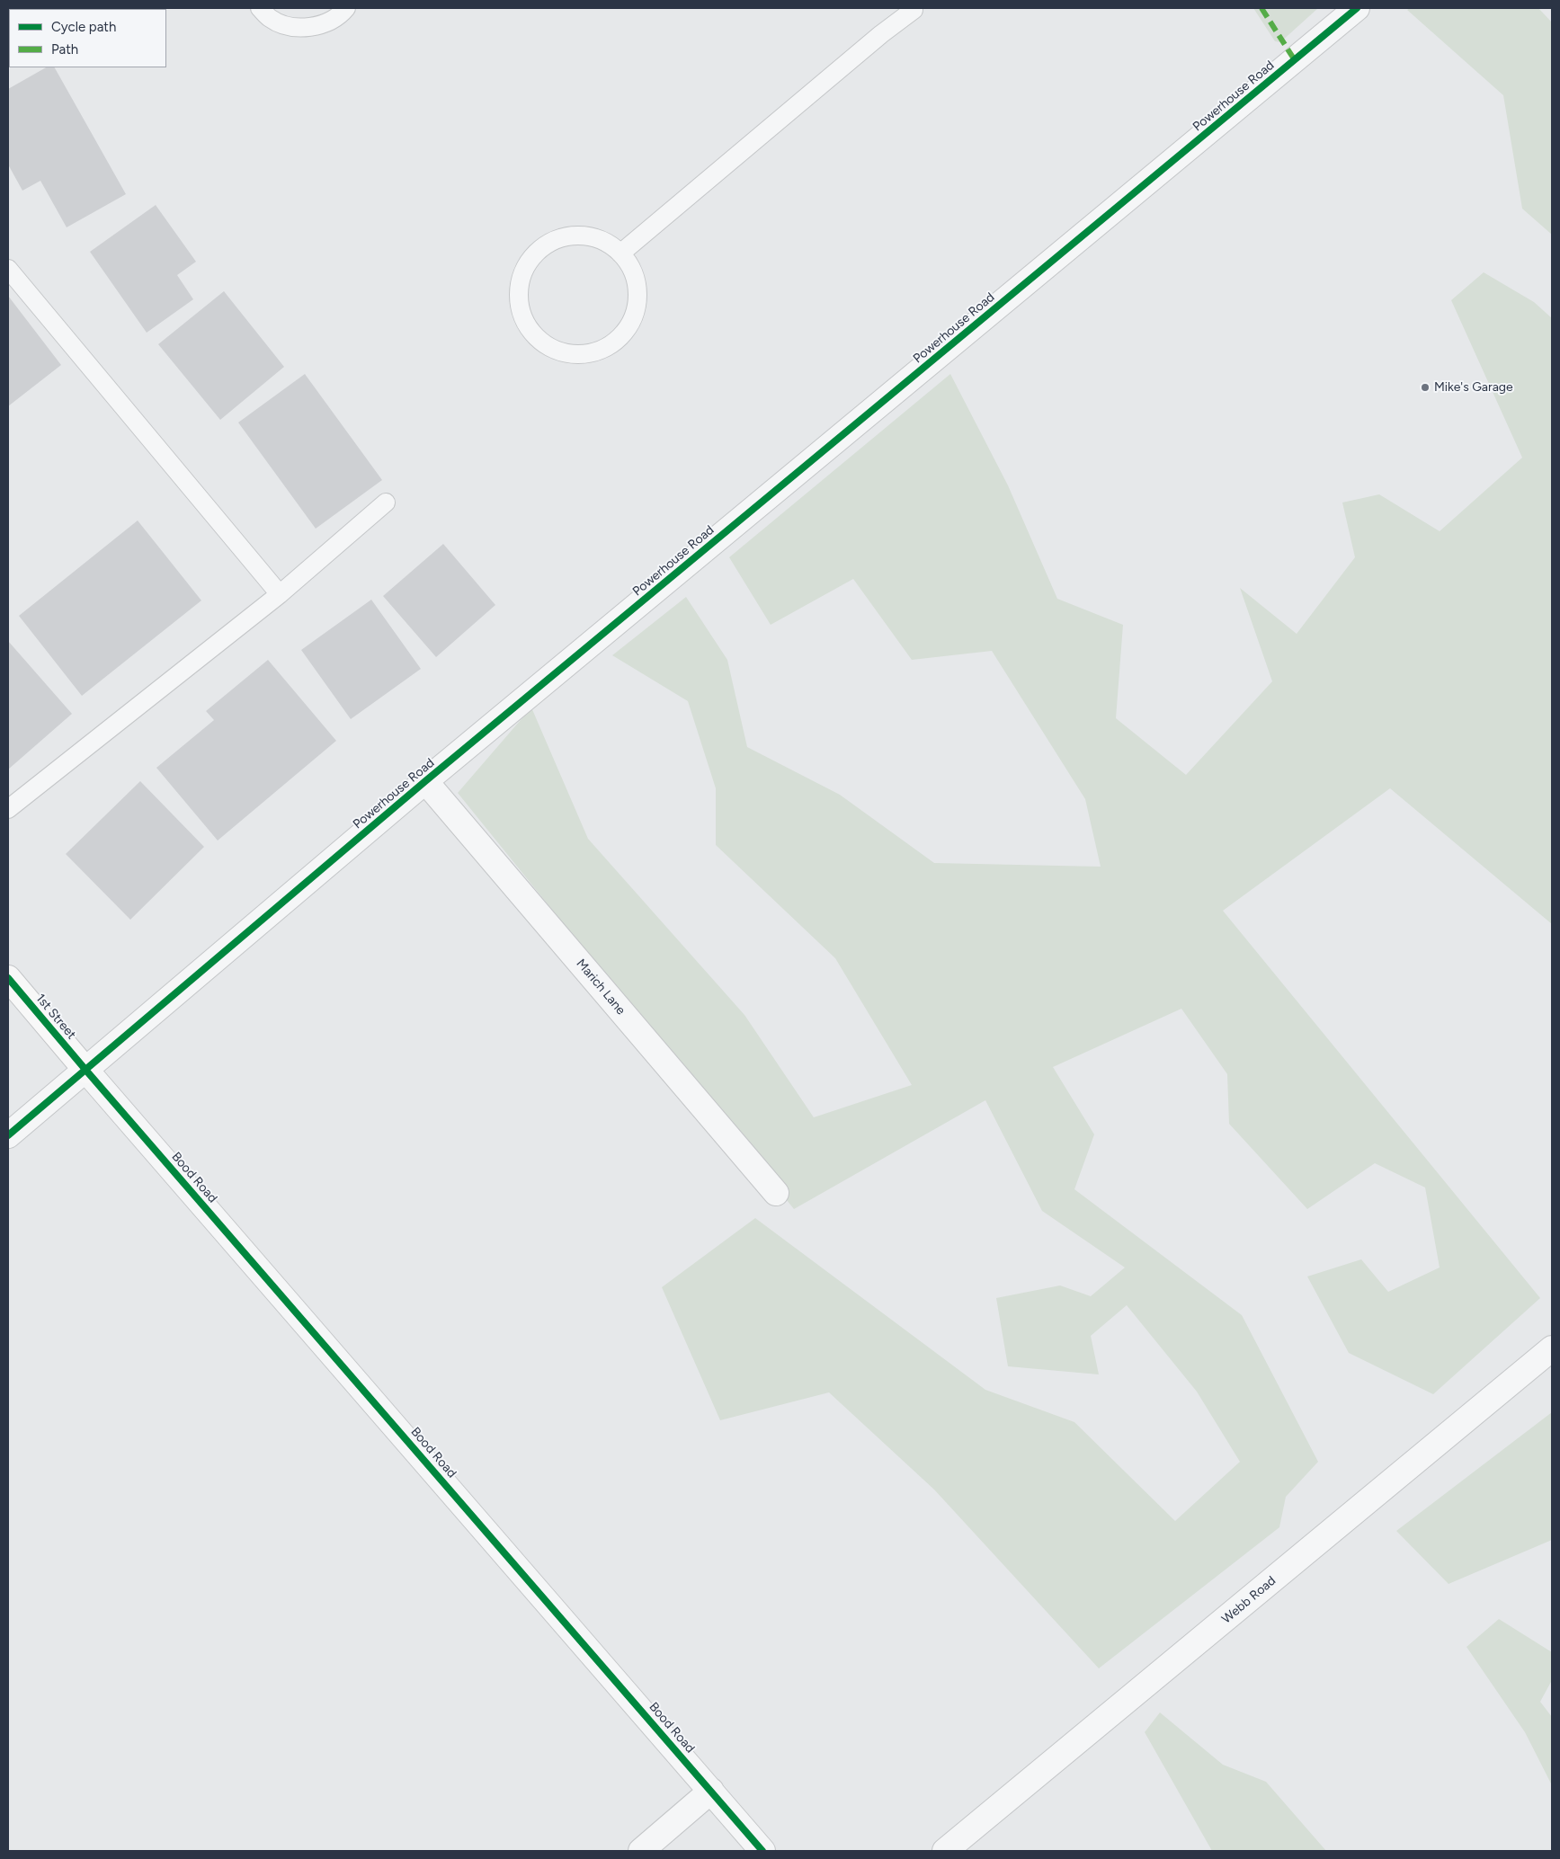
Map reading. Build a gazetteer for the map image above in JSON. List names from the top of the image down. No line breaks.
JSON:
{"streets":{"street":["Powerhouse Road","Marich Lane","1st Street","Bood Road","Webb Road"]},"crossings":[["Powerhouse Road","Marich Lane"],["Powerhouse Road","1st Street"],["Powerhouse Road","Bood Road"],["1st Street","Bood Road"]],"places":["Mike's Garage"],"legend":["Cycle path","Path"]}
